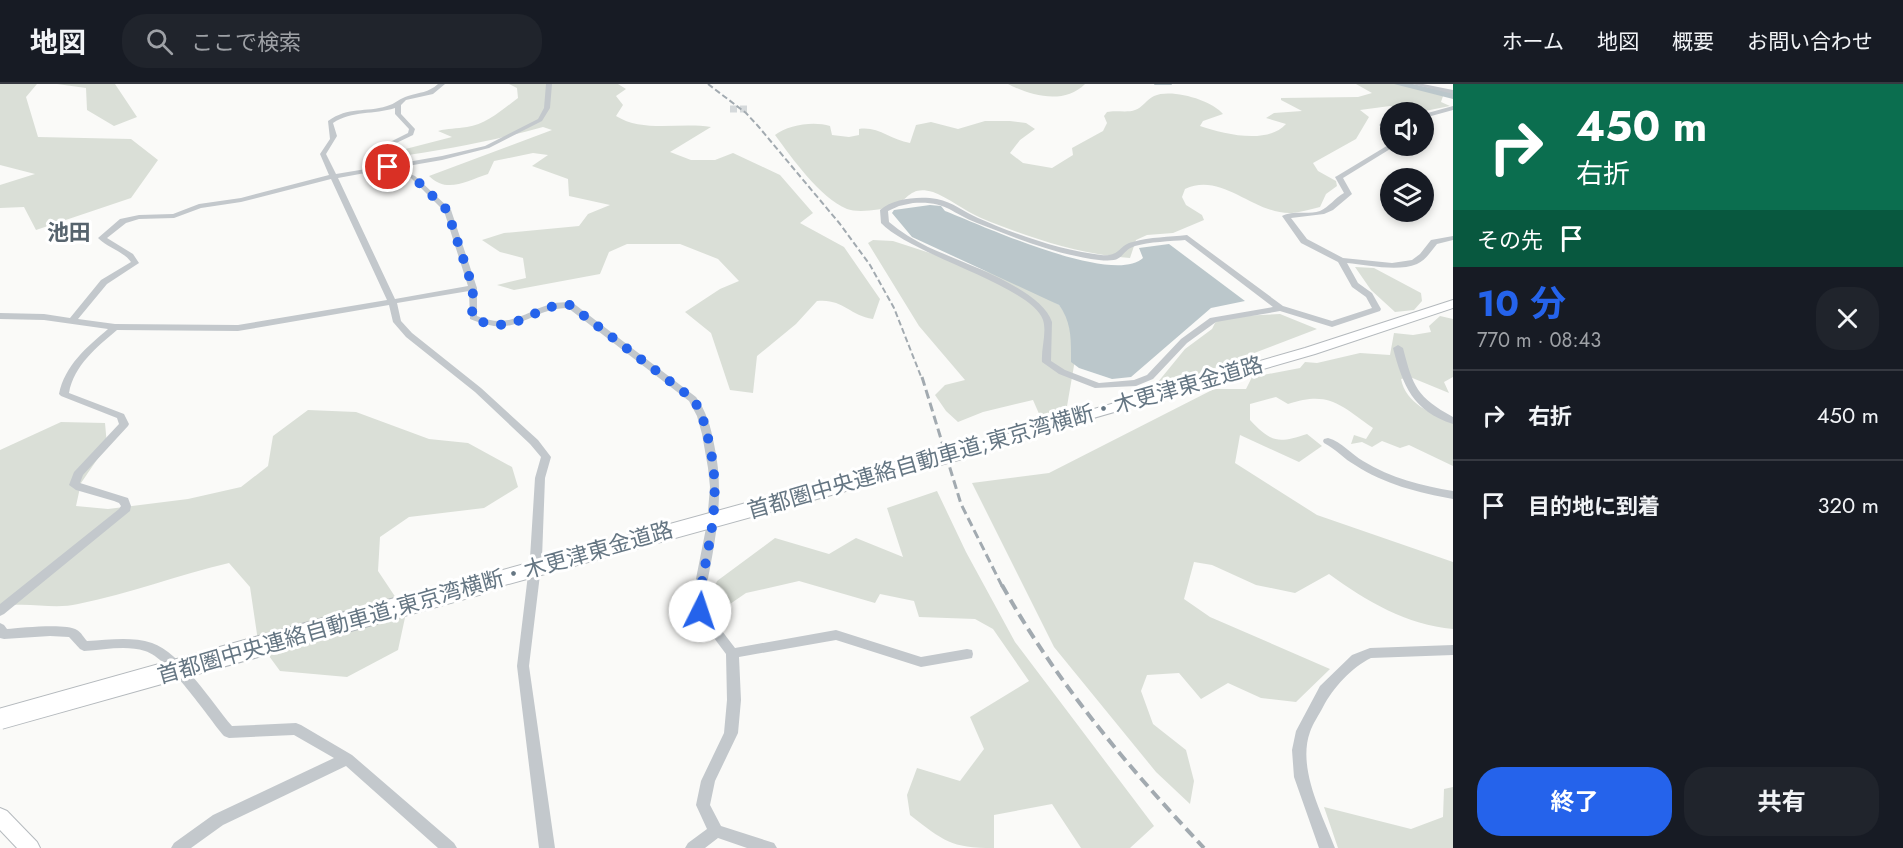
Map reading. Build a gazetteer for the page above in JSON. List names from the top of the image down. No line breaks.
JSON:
{"streets":{"highway":["首都圏中央連絡自動車道;東京湾横断・木更津東金道路"]},"districts":["池田"],"page":{"header":"地図","search":"ここで検索","nav":["ホーム","地図","概要","お問い合わせ"],"turn":["450 m","右折"],"then":"その先","heading":["10 分","770 m · 08:43"],"list":[{"name":"右折","value":"450 m"},{"name":"目的地に到着","value":"320 m"}],"buttons":["終了","共有"]}}
